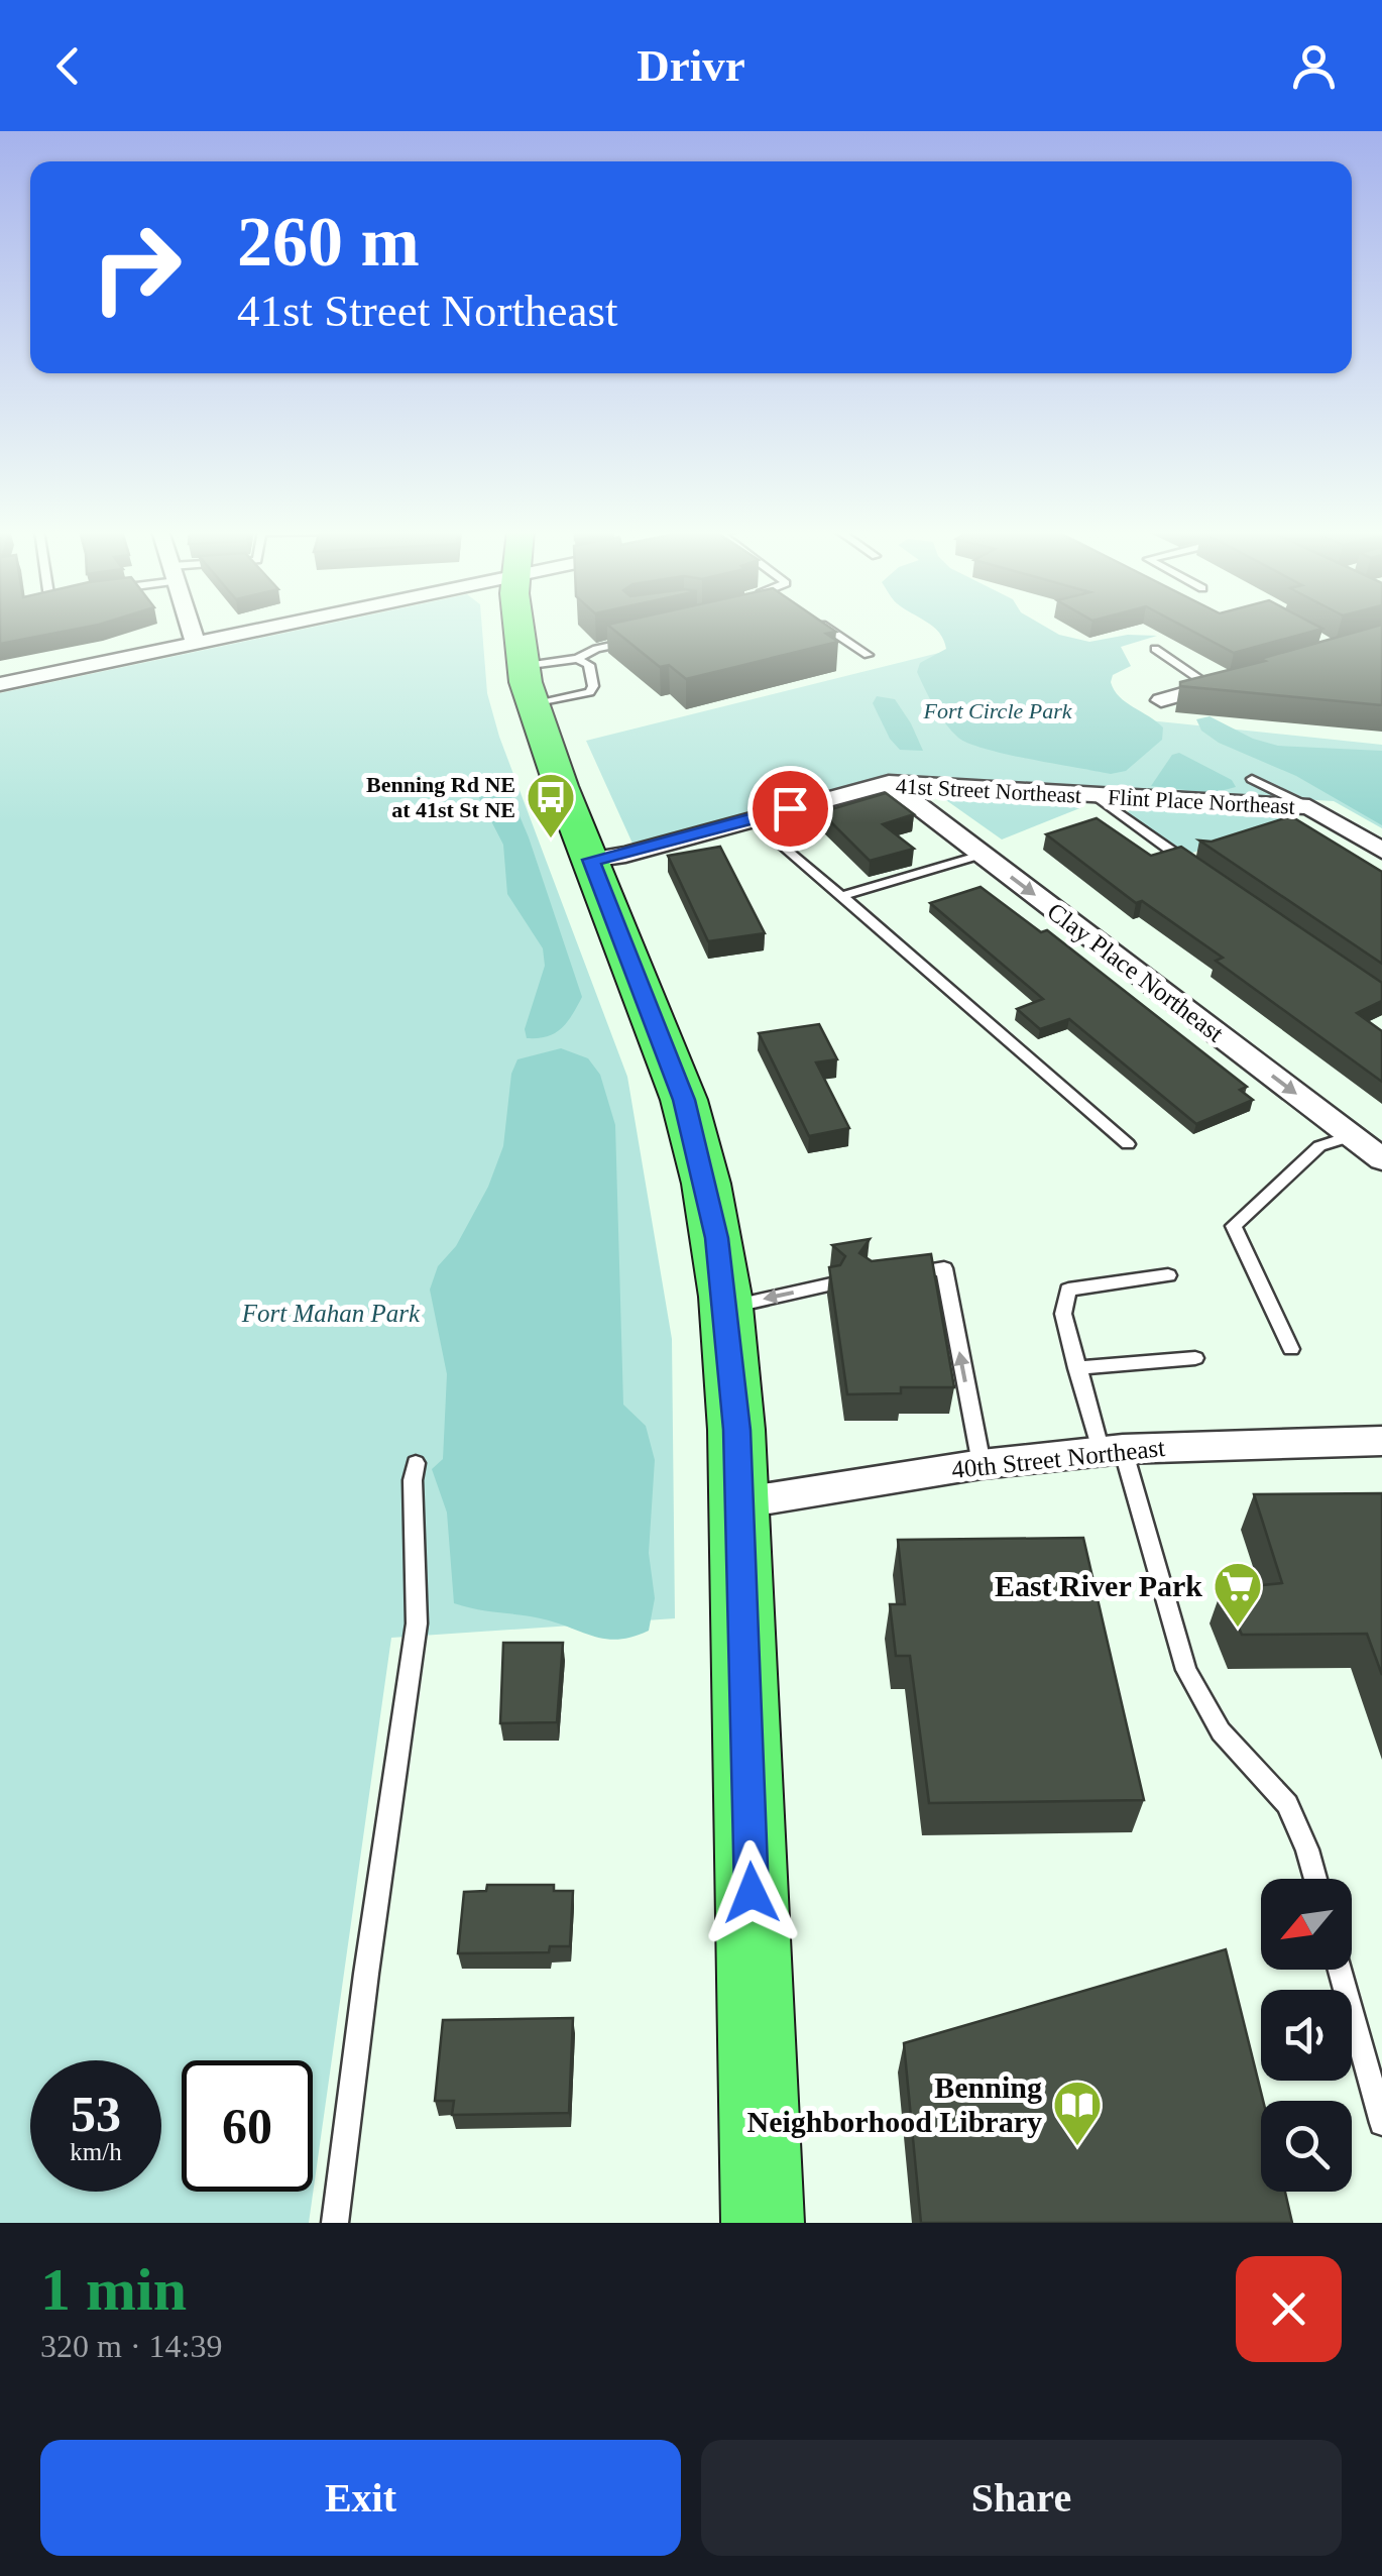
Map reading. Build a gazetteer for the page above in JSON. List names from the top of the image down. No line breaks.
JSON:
{"streets":{"street":["41st Street Northeast","Flint Place Northeast","Clay Place Northeast","40th Street Northeast"]},"crossings":[["41st Street Northeast","Flint Place Northeast"],["41st Street Northeast","Clay Place Northeast"]],"one_way":["Clay Place Northeast"],"parks":["Fort Circle Park","Fort Mahan Park"],"places":{"bus stop":["Benning Rd NE at 41st St NE"],"supermarket":["East River Park"],"library":["Benning Neighborhood Library"]},"north":"bottom left","page":{"header":"Drivr","turn":["260 m","41st Street Northeast"],"speed":"53 km/h","limit":"60","heading":["1 min","320 m · 14:39"],"buttons":["Exit","Share"]}}
